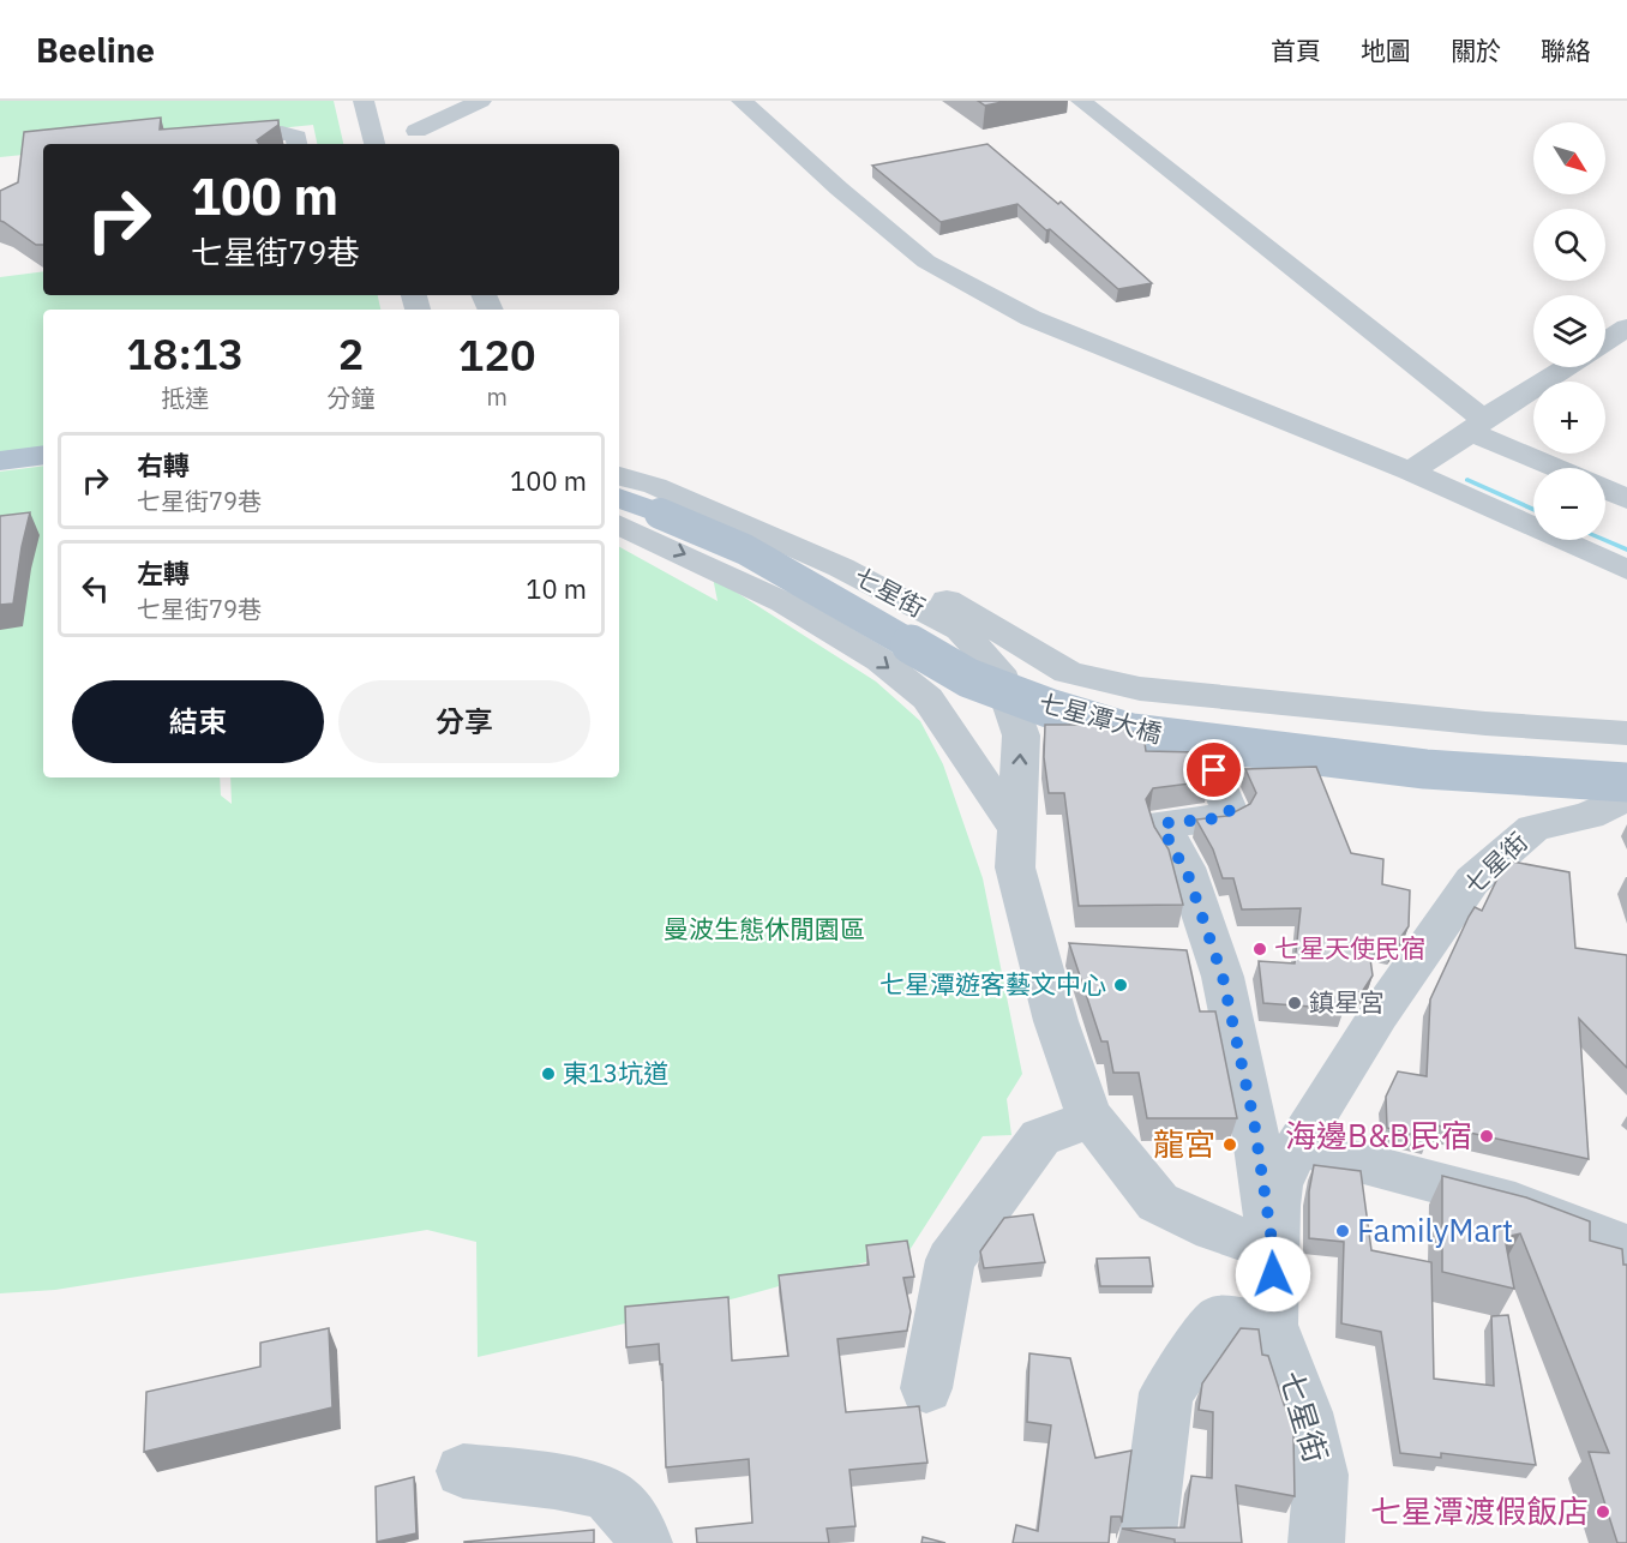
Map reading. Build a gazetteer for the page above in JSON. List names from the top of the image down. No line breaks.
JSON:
{"streets":{"main road":["七星潭大橋"],"street":["七星街"]},"parks":["曼波生態休閒園區"],"places":["七星天使民宿","七星潭遊客藝文中心","鎮星宮","東13坑道","海邊B&B民宿","龍宮","FamilyMart","七星潭渡假飯店"],"north":"bottom right","page":{"header":"Beeline","nav":["首頁","地圖","關於","聯絡"],"map_buttons":["+","−"],"turn":["100 m","七星街79巷"],"eta":["18:13","抵達","2","分鐘","120","m"],"list":[{"name":"右轉","note":"七星街79巷","value":"100 m"},{"name":"左轉","note":"七星街79巷","value":"10 m"}],"buttons":["結束","分享"]}}
